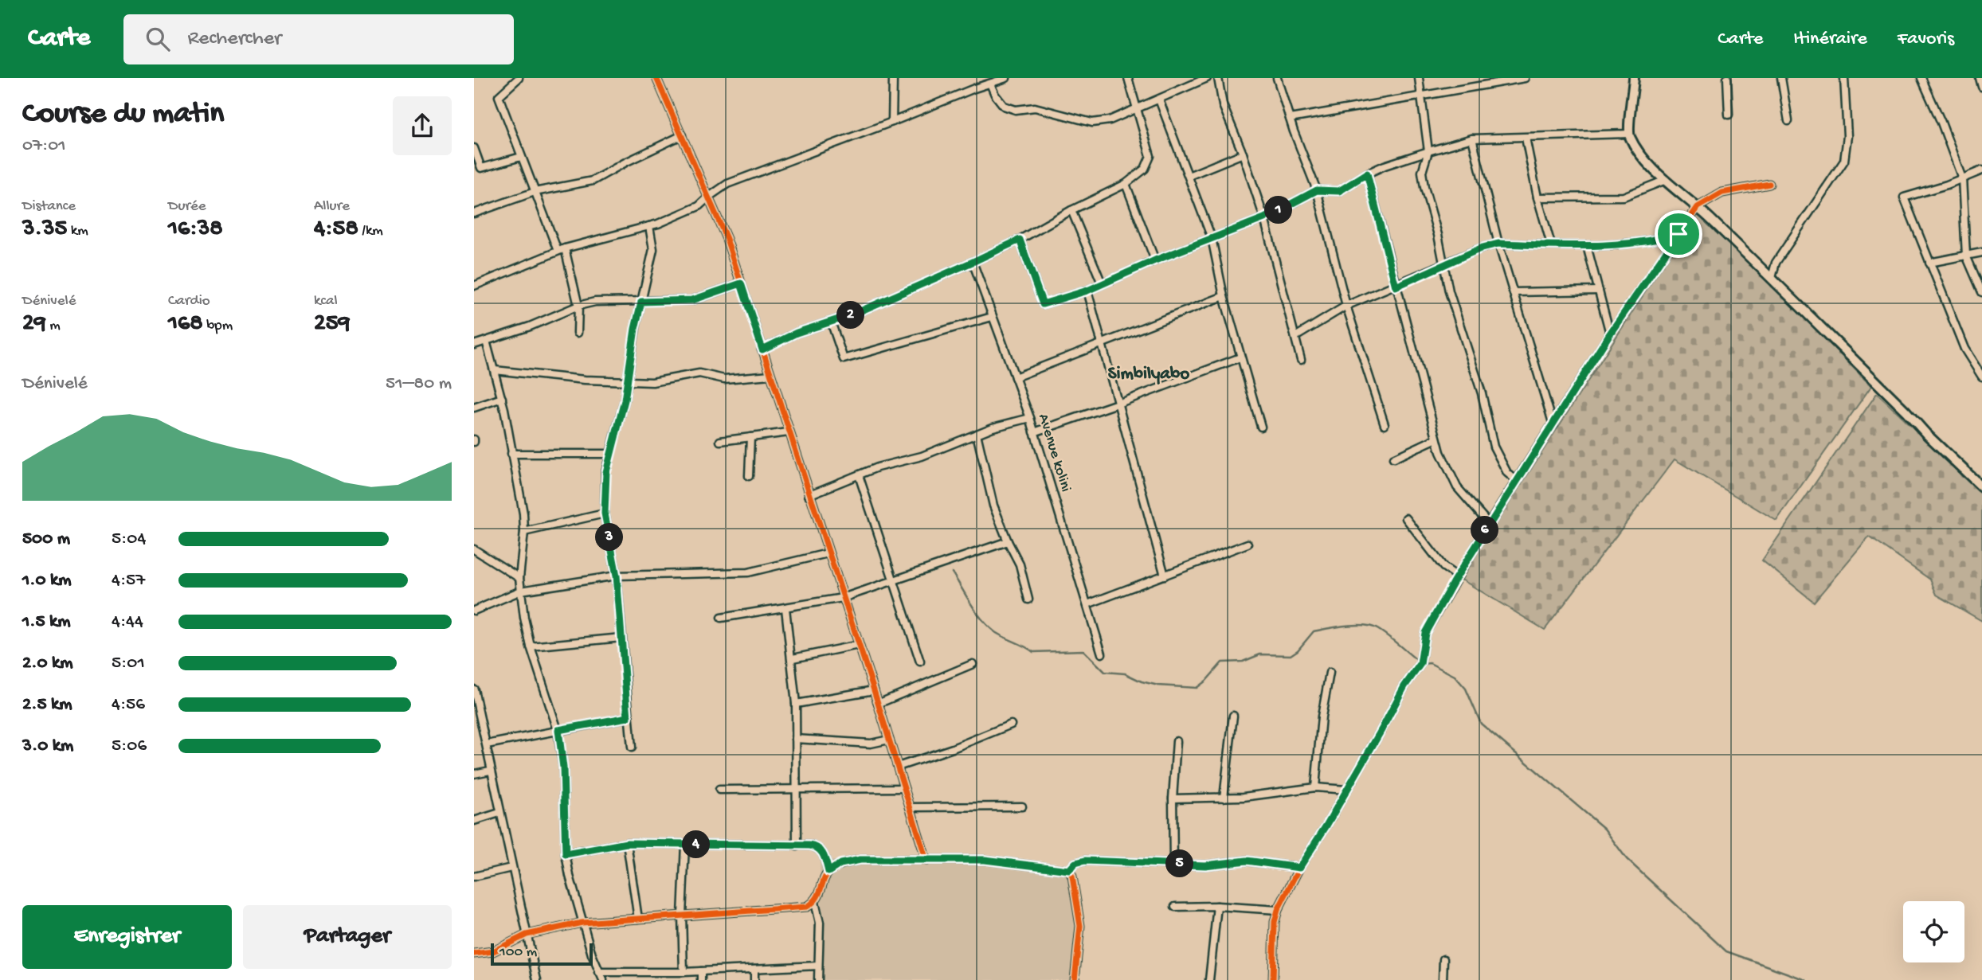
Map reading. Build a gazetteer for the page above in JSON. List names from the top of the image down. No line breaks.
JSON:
{"streets":{"street":["Avenue kolini"]},"districts":["Simbilyabo"],"scale_bar":"100 m","page":{"header":"Carte","search":"Rechercher","nav":["Carte","Itinéraire","Favoris"],"heading":["Course du matin","07:01"],"stats":[["Distance","3.35 km"],["Durée","16:38"],["Allure","4:58 /km"],["Dénivelé","29 m"],["Cardio","168 bpm"],["kcal","259"]],"pins":["1","2","6","3","4","5"],"chart":["Dénivelé","51–80 m"],"list":[{"name":"500 m","note":"5:04"},{"name":"1.0 km","note":"4:57"},{"name":"1.5 km","note":"4:44"},{"name":"2.0 km","note":"5:01"},{"name":"2.5 km","note":"4:56"},{"name":"3.0 km","note":"5:06"}],"buttons":["Enregistrer","Partager"],"scale":"100 m"}}
